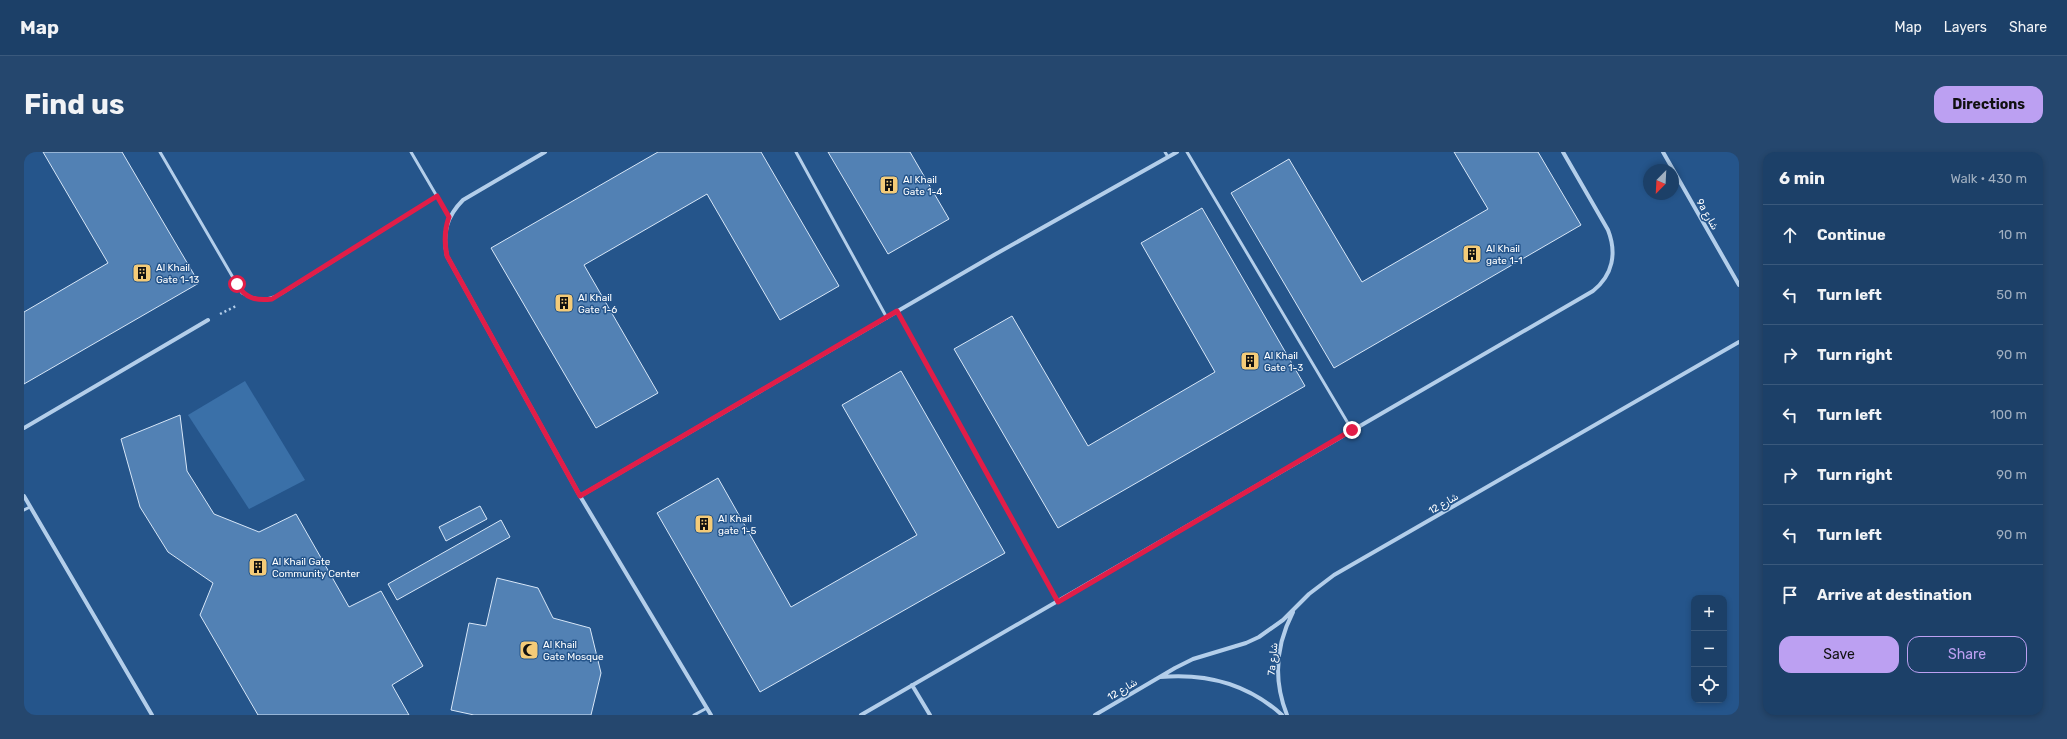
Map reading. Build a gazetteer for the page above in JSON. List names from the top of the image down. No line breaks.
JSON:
{"streets":{"street":["9a شارع","شارع 12","7a شارع"]},"crossings":[["شارع 12","7a شارع"]],"places":{"building":["Al Khail Gate 1-4","Al Khail gate 1-1","Al Khail Gate 1-13","Al Khail Gate 1-6","Al Khail Gate 1-3","Al Khail gate 1-5","Al Khail Gate Community Center"],"mosque":["Al Khail Gate Mosque"]},"north":"bottom left","page":{"header":"Map","nav":["Map","Layers","Share"],"buttons":["Directions",["Save","Share"]],"title":"Find us","heading":["6 min","Walk · 430 m"],"list":[["Continue","10 m"],["Turn left","50 m"],["Turn right","90 m"],["Turn left","100 m"],["Turn right","90 m"],["Turn left","90 m"],"Arrive at destination"],"map_buttons":["+","−"]}}
